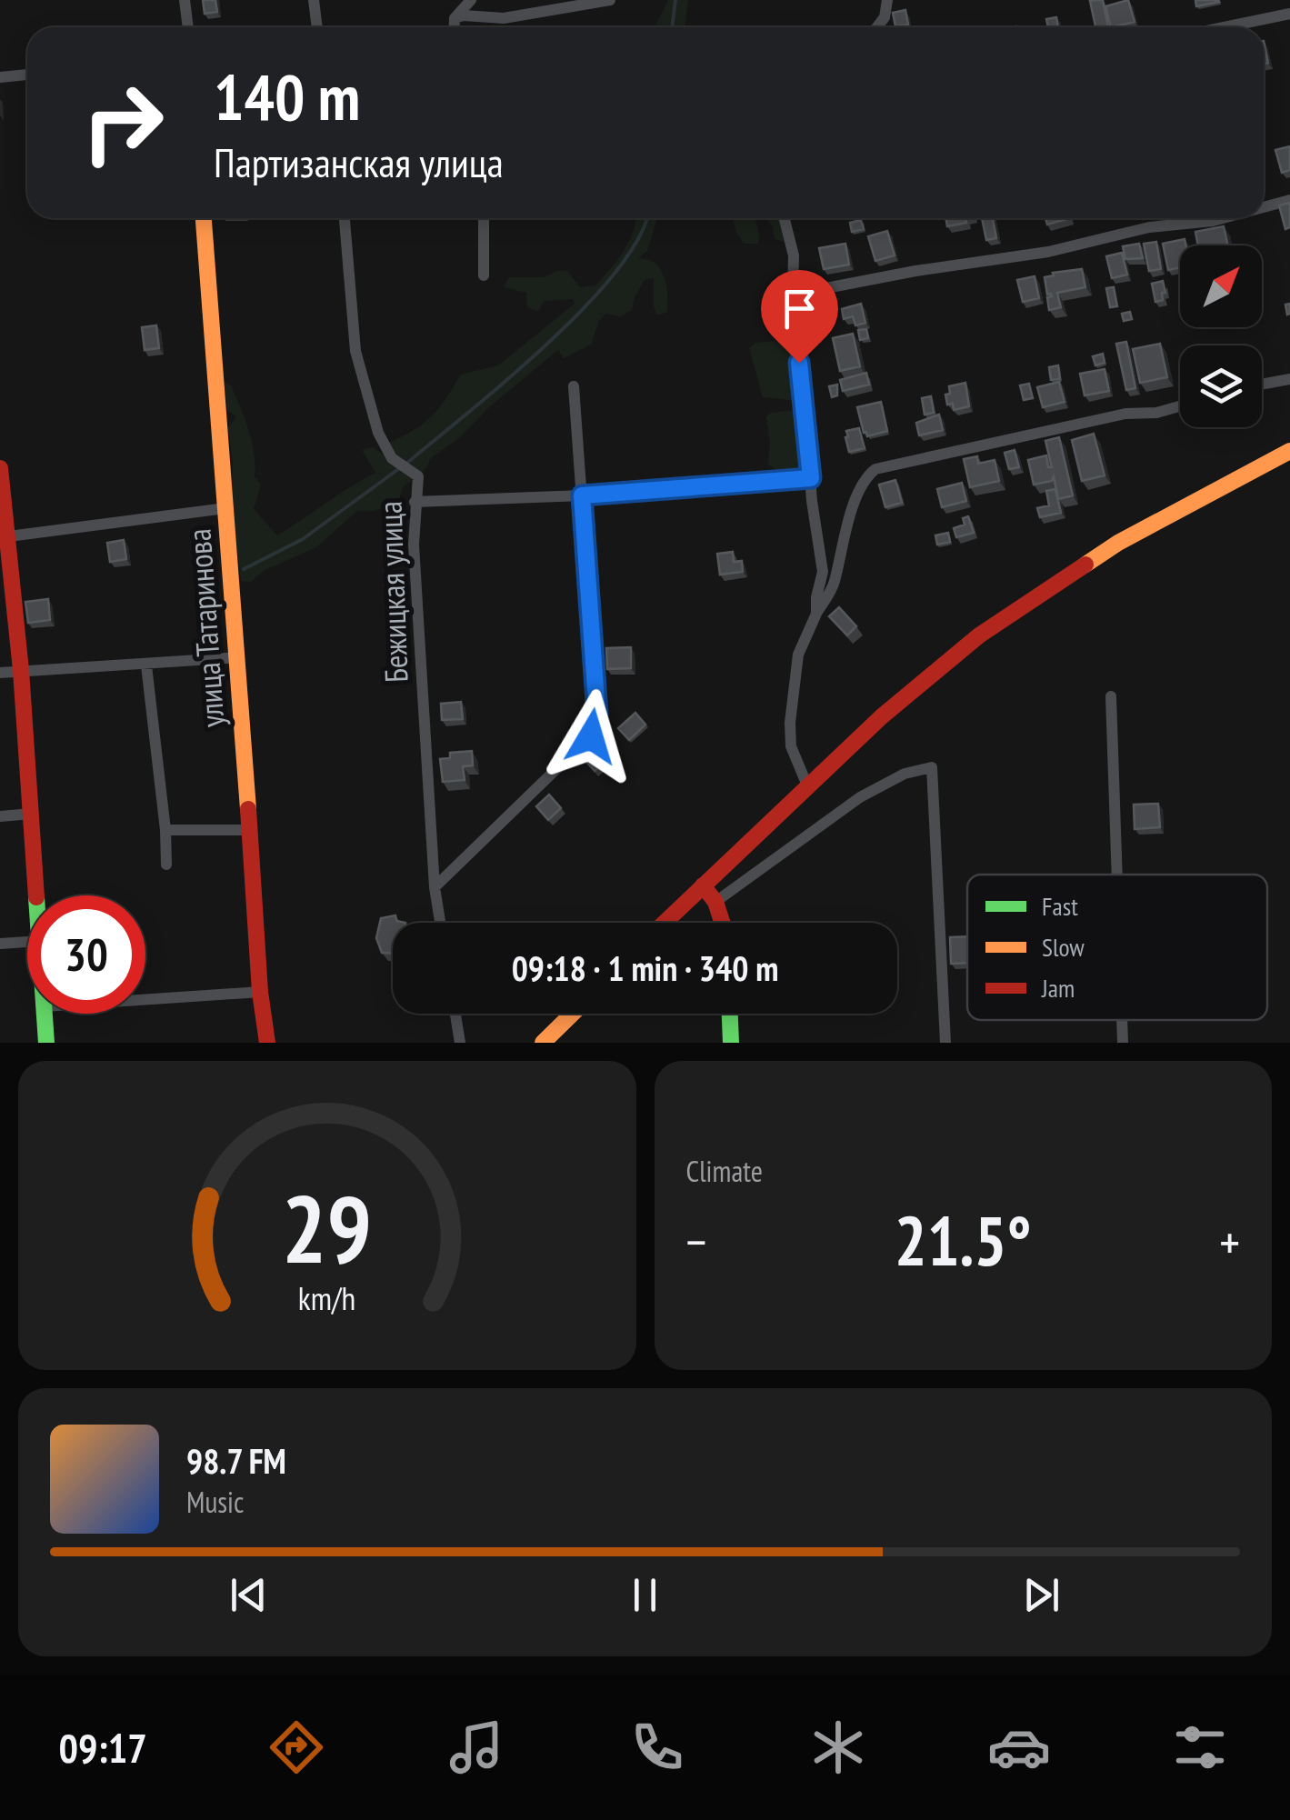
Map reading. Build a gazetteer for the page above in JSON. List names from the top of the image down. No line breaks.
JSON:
{"streets":{"main road":["улица Татаринова"],"street":["Бежицкая улица"]},"legend":["Fast","Slow","Jam"],"north":"top right","page":{"turn":["140 m","Партизанская улица"],"limit":"30","trip":"09:18 · 1 min · 340 m","tile":"Climate","heat":["−","21.5°","+"],"song":["98.7 FM","Music"],"tabs":"09:17","gauge":["29","km/h"]}}
